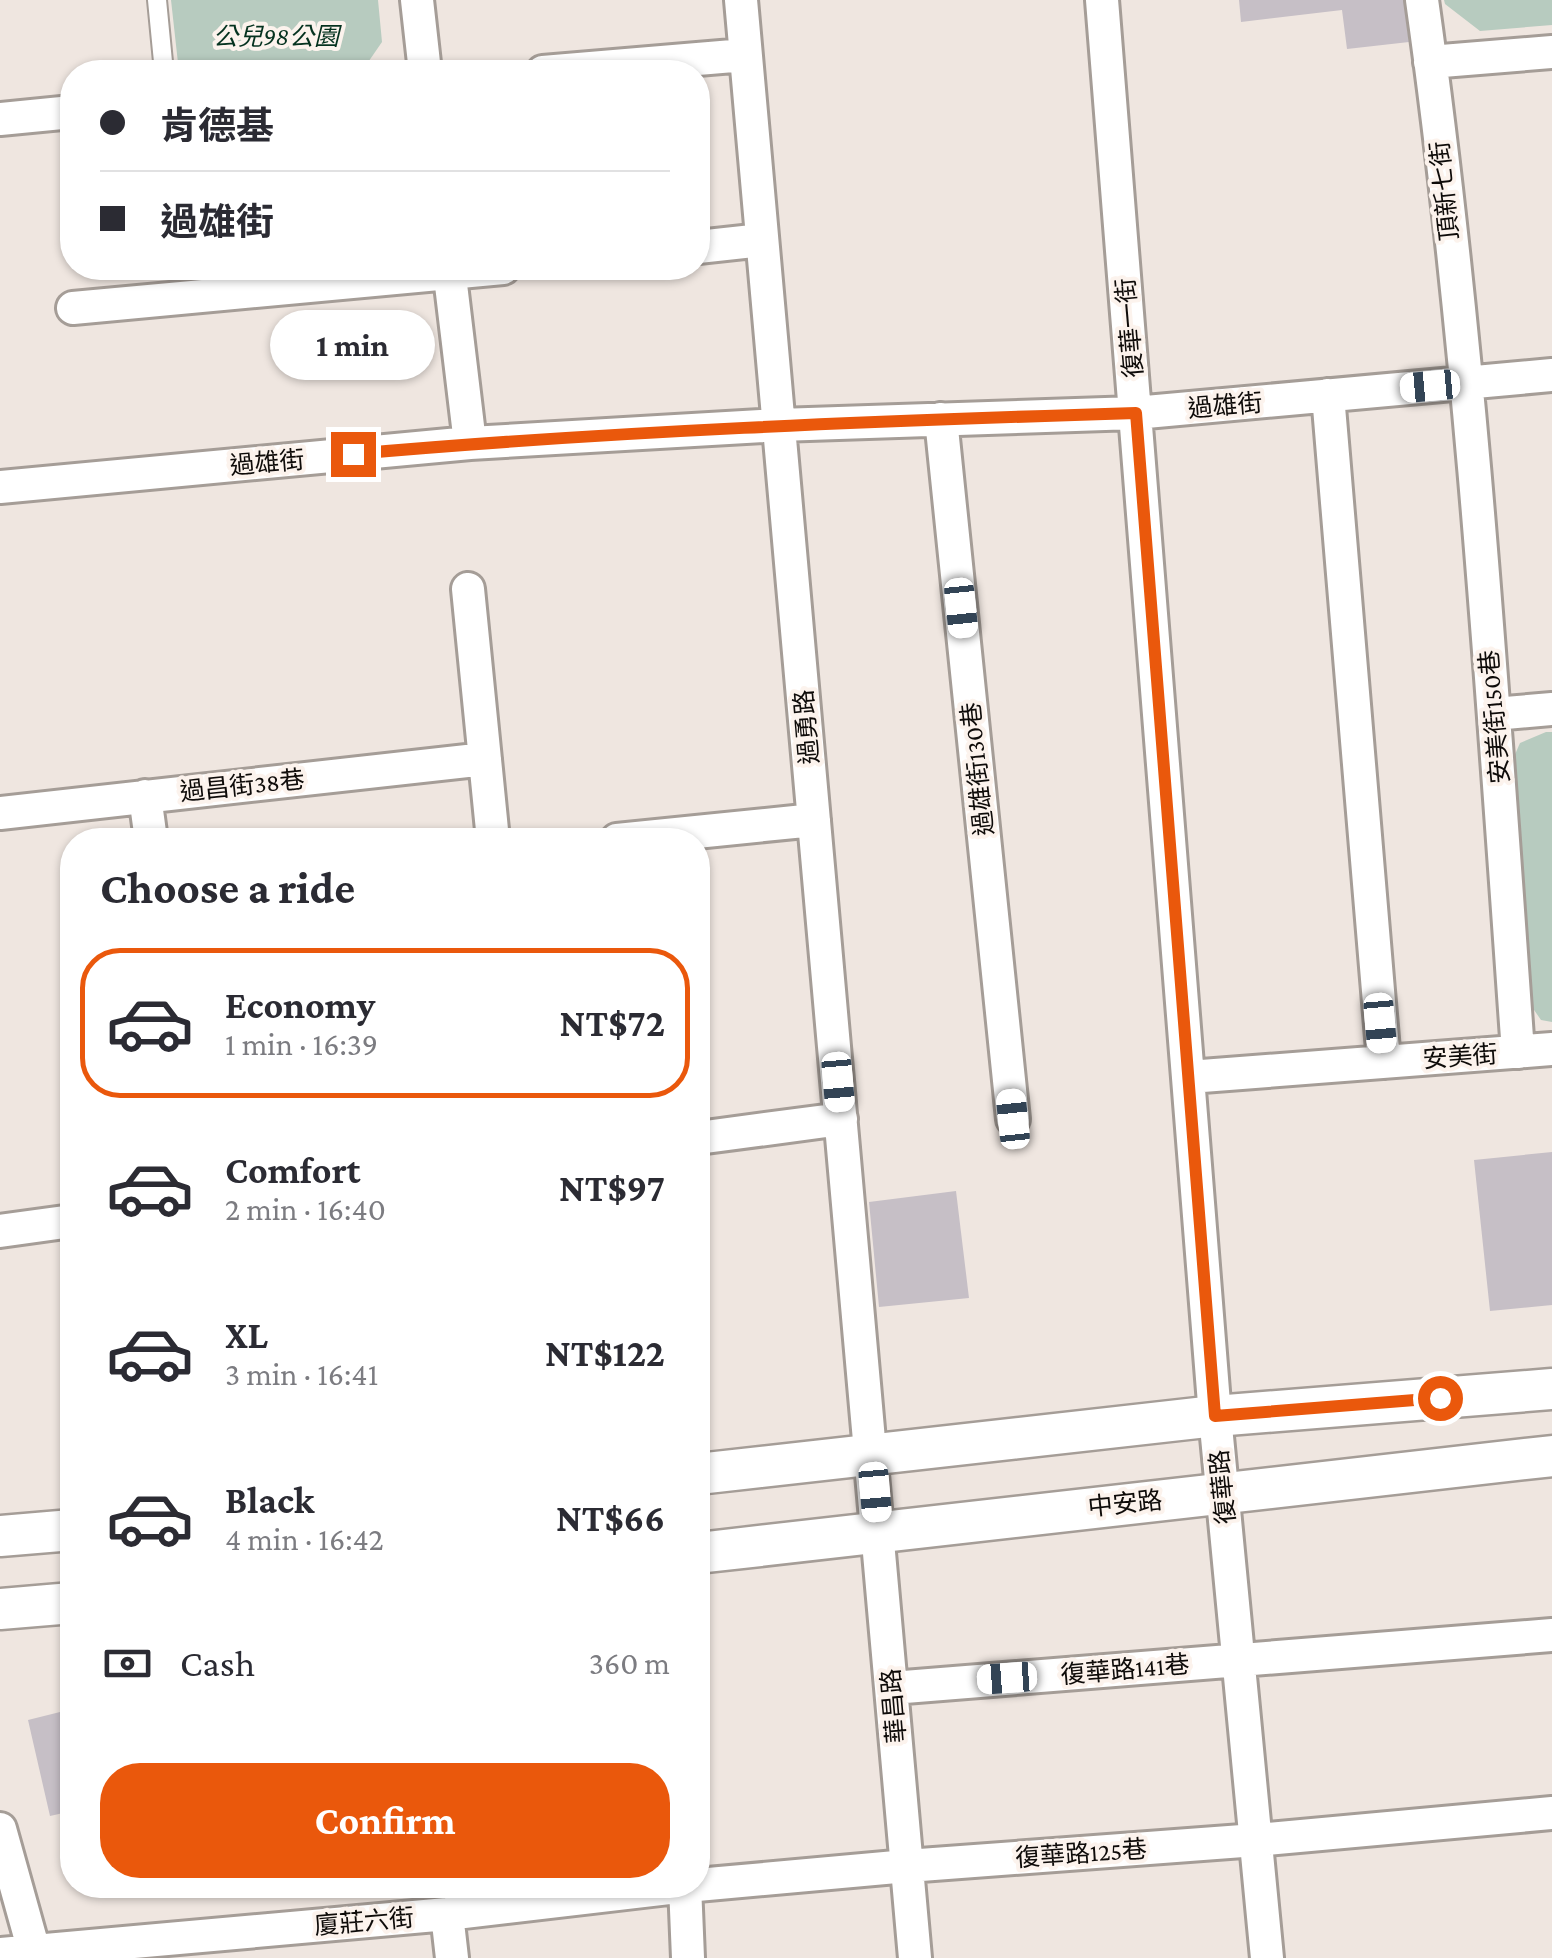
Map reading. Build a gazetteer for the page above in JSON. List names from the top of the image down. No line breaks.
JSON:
{"streets":{"street":["頂新七街","復華一街","過雄街","安美街150巷","過勇路","過雄街130巷","過昌街38巷","安美街","復華路","中安路","復華路141巷","華昌路","復華路125巷","廈莊六街"]},"crossings":[["頂新七街","過雄街"],["頂新七街","安美街150巷"],["復華一街","過雄街"],["復華一街","復華路"],["過雄街","安美街150巷"],["過雄街","過勇路"],["過雄街","過雄街130巷"],["安美街150巷","安美街"],["過勇路","華昌路"],["安美街","復華路"],["復華路","中安路"],["復華路","復華路141巷"],["復華路","復華路125巷"],["中安路","華昌路"],["復華路141巷","華昌路"],["華昌路","復華路125巷"],["華昌路","廈莊六街"],["復華路125巷","廈莊六街"]],"parks":["公兒98公園"],"page":{"banner":["肯德基","過雄街"],"bubble":"1 min","heading":"Choose a ride","list":[{"name":"Economy","note":"1 min · 16:39","value":"NT$72"},{"name":"Comfort","note":"2 min · 16:40","value":"NT$97"},{"name":"XL","note":"3 min · 16:41","value":"NT$122"},{"name":"Black","note":"4 min · 16:42","value":"NT$66"}],"pay":["Cash","360 m"],"buttons":"Confirm"}}
